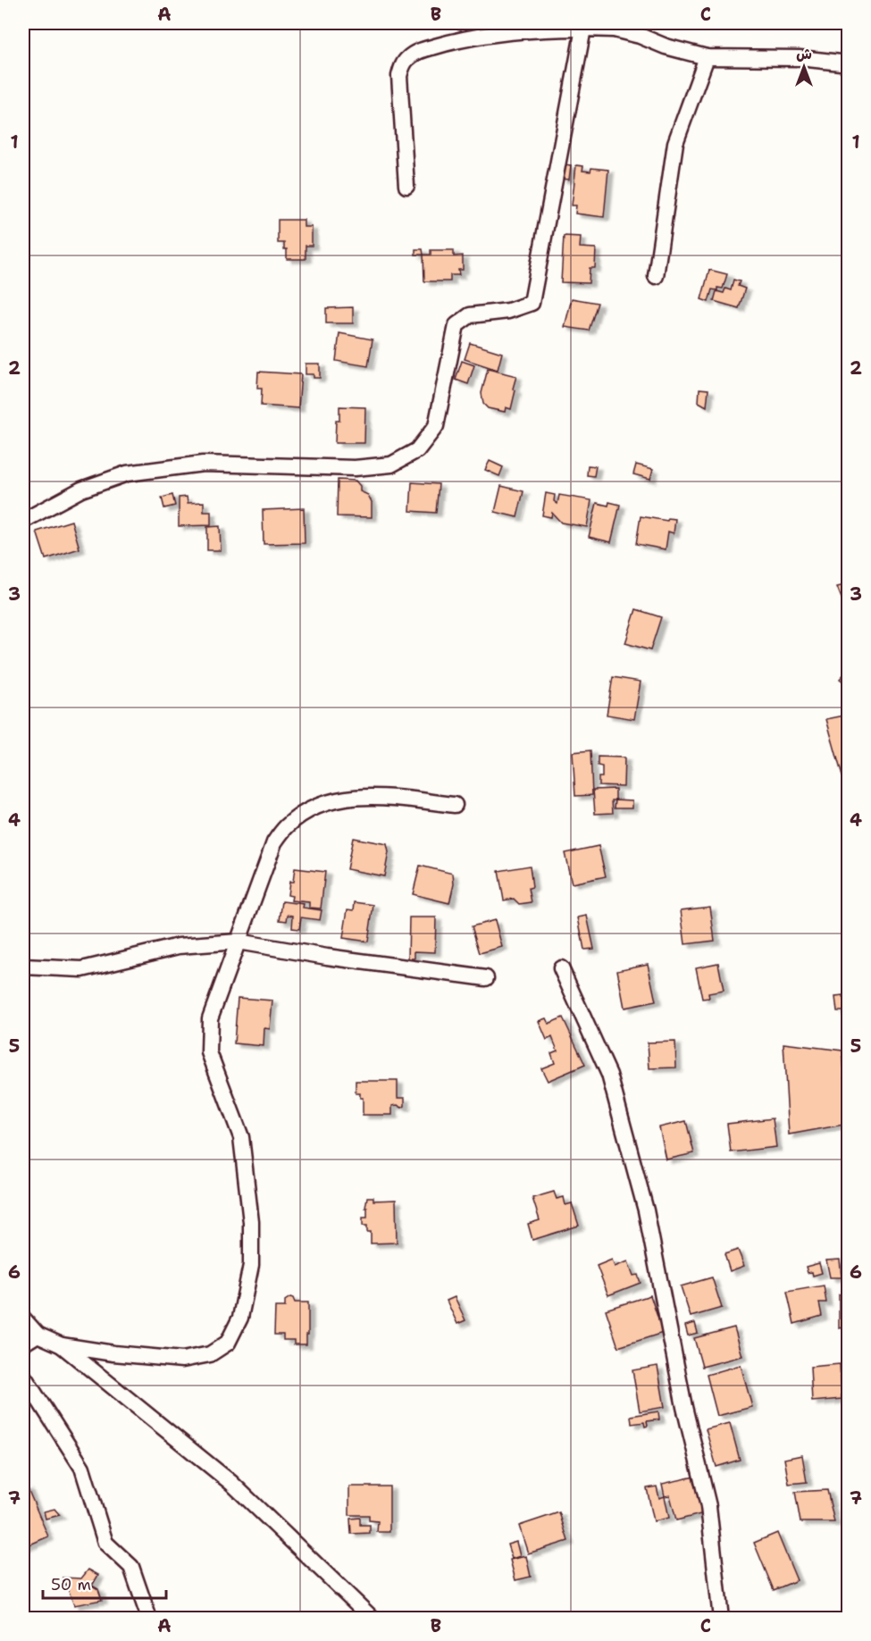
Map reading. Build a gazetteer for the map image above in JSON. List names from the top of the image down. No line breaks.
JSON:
{"scale_bar":"50 m","north":"top","grid":{"columns":["A","B","C"],"rows":["1","2","3","4","5","6","7"]}}
